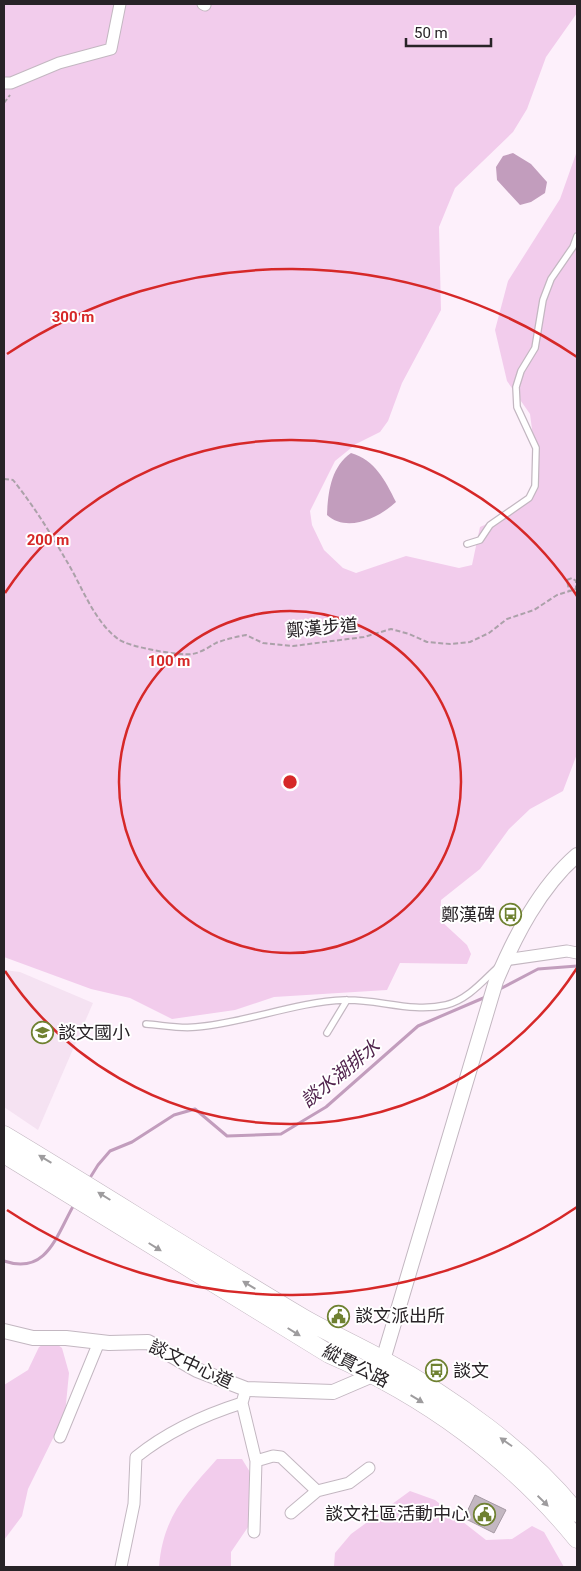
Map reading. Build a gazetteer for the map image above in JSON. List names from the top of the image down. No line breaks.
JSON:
{"streets":{"main road":["縱貫公路"],"street":["談文中心道"],"path":["鄭漢步道"]},"crossings":[["談文中心道","縱貫公路"]],"water":["談水湖排水"],"places":{"bus stop":["鄭漢碑","談文"],"school or university":["談文國小"],"public building":["談文派出所","談文社區活動中心"]},"scale_bar":"50 m","rings":["300 m","200 m","100 m"]}
